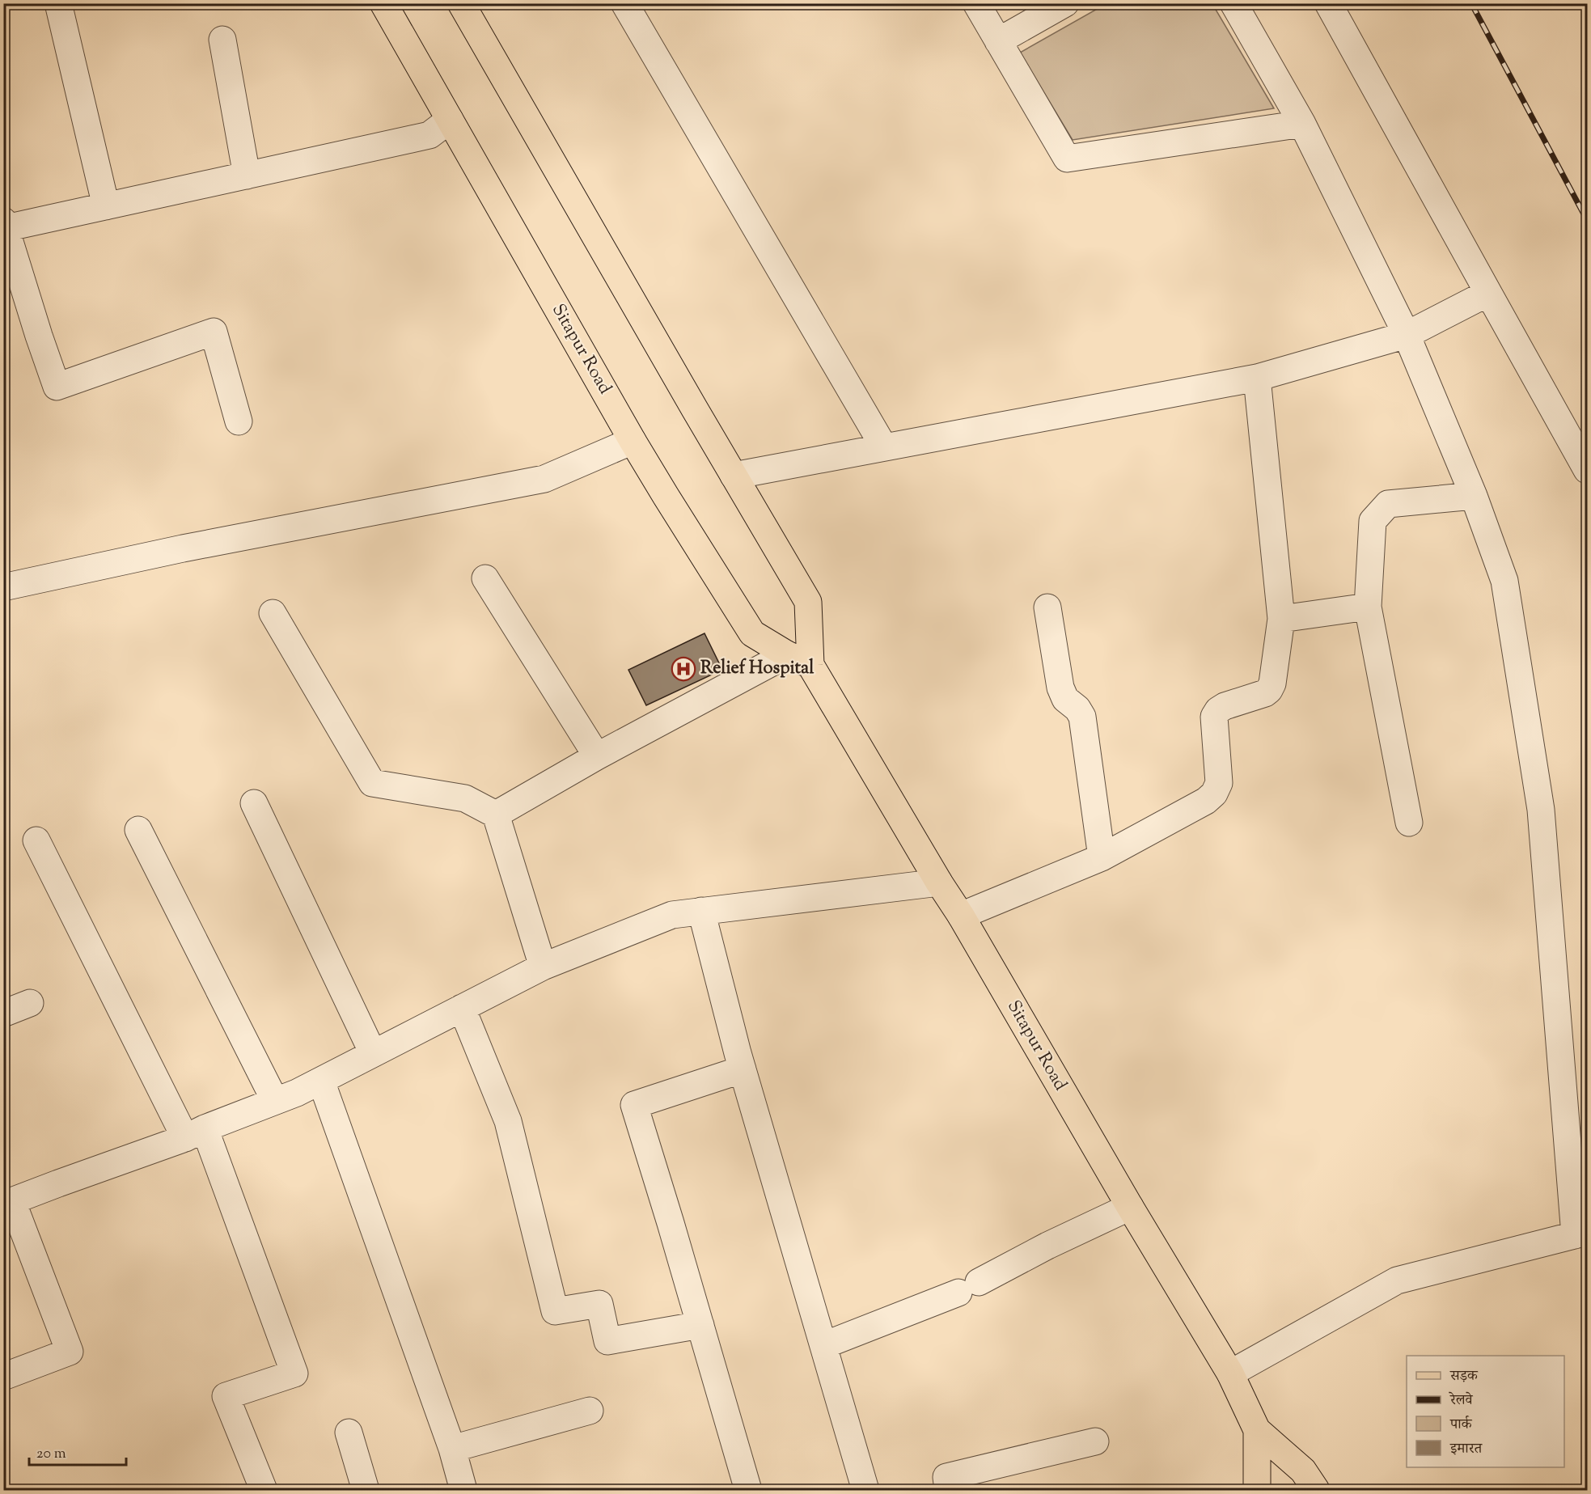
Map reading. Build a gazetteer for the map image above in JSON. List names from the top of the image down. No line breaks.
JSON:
{"streets":{"main road":["Sitapur Road"]},"places":{"hospital":["Relief Hospital"]},"legend":["सड़क","रेलवे","पार्क","इमारत"],"scale_bar":"20 m"}
